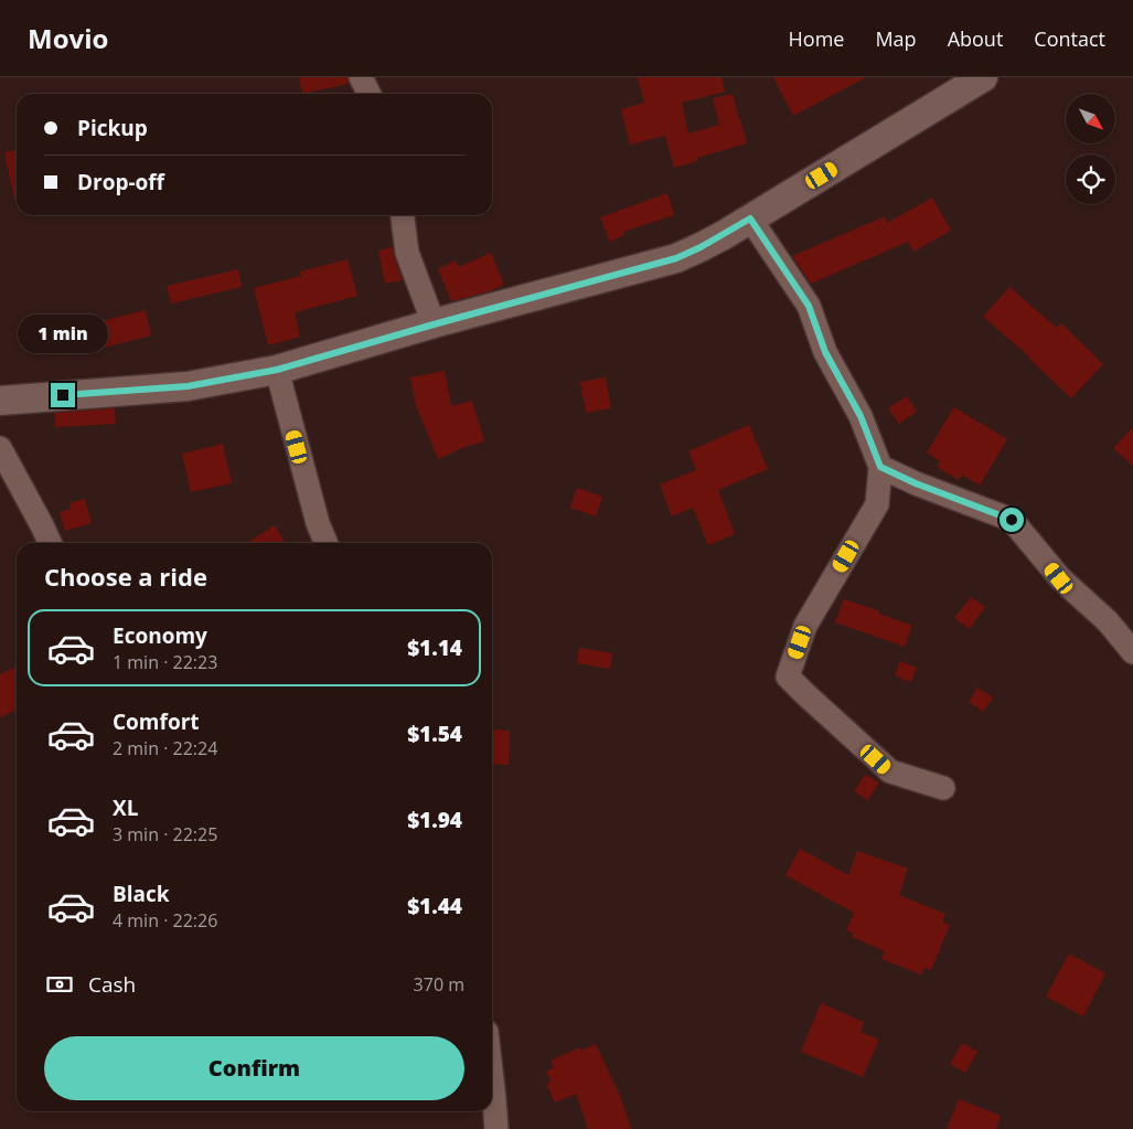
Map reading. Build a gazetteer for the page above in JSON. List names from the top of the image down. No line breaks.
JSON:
{"north":"bottom right","page":{"header":"Movio","nav":["Home","Map","About","Contact"],"banner":["Pickup","Drop-off"],"bubble":"1 min","heading":"Choose a ride","list":[{"name":"Economy","note":"1 min · 22:23","value":"$1.14"},{"name":"Comfort","note":"2 min · 22:24","value":"$1.54"},{"name":"XL","note":"3 min · 22:25","value":"$1.94"},{"name":"Black","note":"4 min · 22:26","value":"$1.44"}],"pay":["Cash","370 m"],"buttons":"Confirm"}}
